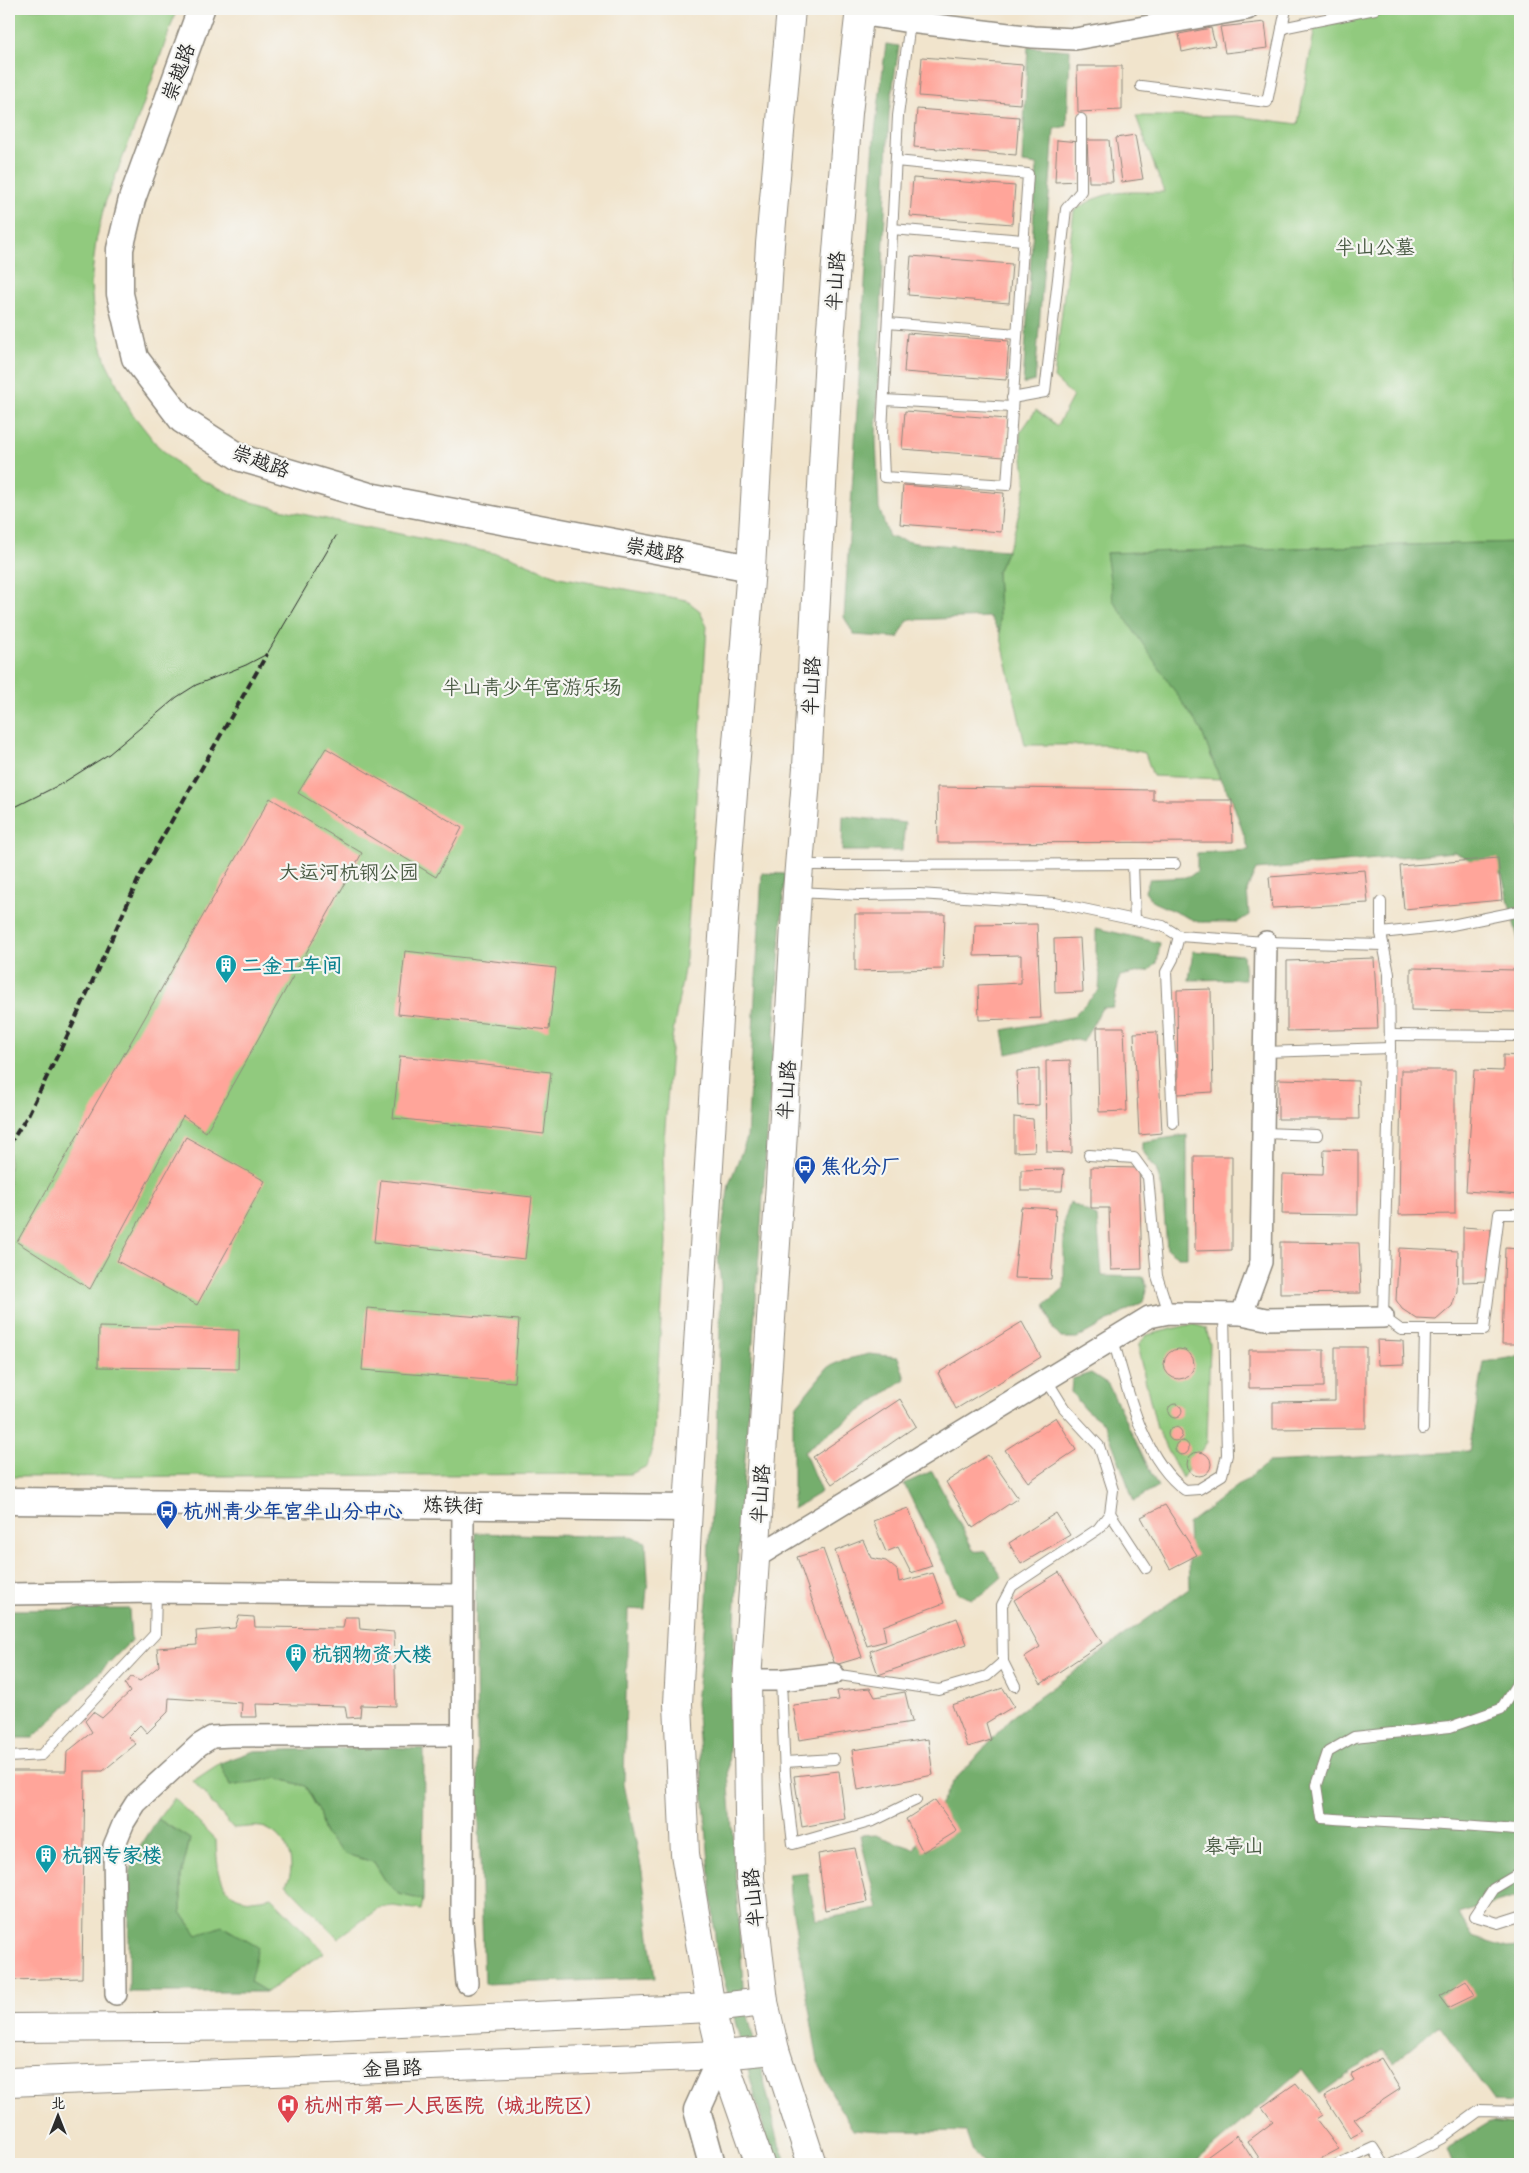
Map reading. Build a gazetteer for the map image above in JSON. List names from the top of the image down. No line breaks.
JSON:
{"streets":{"main road":["半山路","金昌路"],"street":["崇越路","炼铁街"]},"crossings":[["半山路","金昌路"]],"parks":["半山公墓","半山青少年宫游乐场","大运河杭钢公园","皋亭山"],"places":{"building":["二金工车间","杭钢物资大楼","杭钢专家楼"],"bus stop":["焦化分厂","杭州青少年宫半山分中心"],"hospital":["杭州市第一人民医院（城北院区）"]},"north":"top"}
